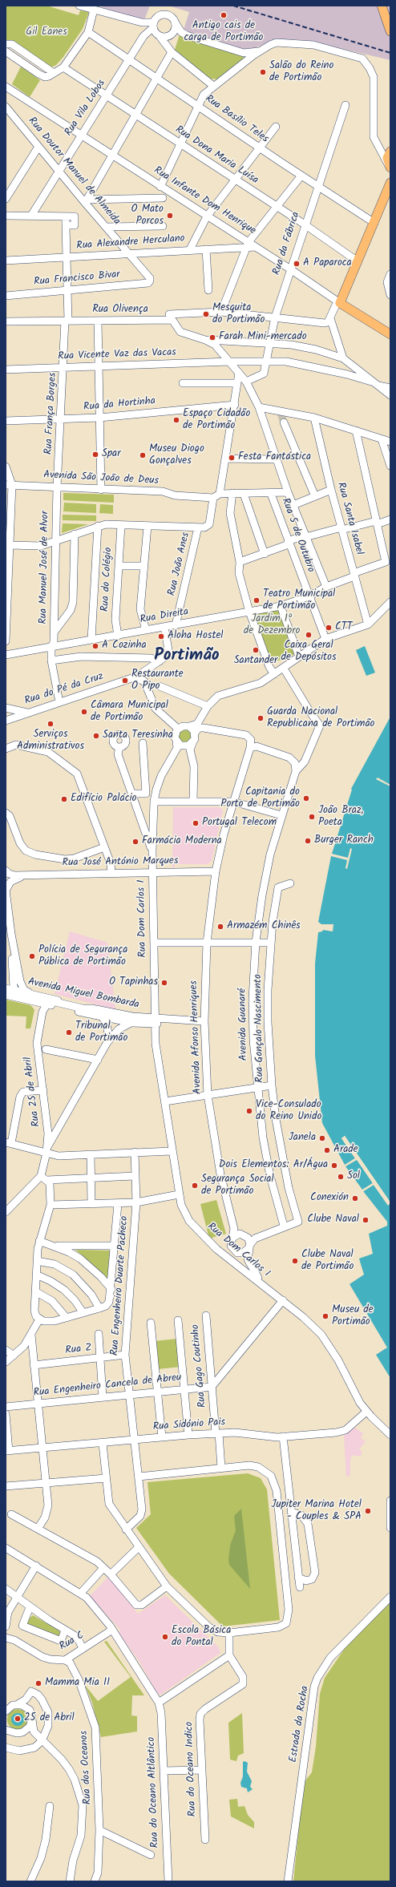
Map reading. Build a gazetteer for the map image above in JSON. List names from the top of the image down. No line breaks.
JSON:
{"streets":{"main road":["Rua Infante Dom Henrique"],"street":["Rua Vila Lobos","Rua Basílio Teles","Rua Dona Maria Luísa","Rua Doutor Manuel de Almeida","Rua Alexandre Herculano","Rua da Fábrica","Rua Francisco Bivar","Rua Olivença","Rua Vicente Vaz das Vacas","Rua da Hortinha","Rua França Borges","Avenida São João de Deus","Rua Santa Isabel","Rua 5 de Outubro","Rua João Anes","Rua Manuel José de Alvor","Rua do Colégio","Rua Direita","Rua do Pé da Cruz","Rua José António Marques","Rua Dom Carlos I","Avenida Miguel Bombarda","Avenida Guanaré","Rua Gonçalo Nascimento","Avenida Afonso Henriques","Rua 25 de Abril","Rua Engenheiro Duarte Pacheco","Rua Z","Rua Gago Coutinho","Rua Engenheiro Cancela de Abreu","Rua Sidónio Pais","Rua C","Estrada da Rocha","Rua dos Oceanos","Rua do Oceano Indico","Rua do Oceano Altlântico"]},"crossings":[["Rua Vila Lobos","Rua Basílio Teles"],["Rua Vila Lobos","Rua Dona Maria Luísa"],["Rua Vila Lobos","Rua Doutor Manuel de Almeida"],["Rua Vila Lobos","Rua Infante Dom Henrique"],["Rua Vila Lobos","Rua França Borges"],["Rua Basílio Teles","Rua da Fábrica"],["Rua Dona Maria Luísa","Rua da Fábrica"],["Rua Doutor Manuel de Almeida","Rua Alexandre Herculano"],["Rua Doutor Manuel de Almeida","Rua Francisco Bivar"],["Rua Infante Dom Henrique","Rua Alexandre Herculano"],["Rua Infante Dom Henrique","Rua da Fábrica"],["Rua Alexandre Herculano","Rua França Borges"],["Rua da Fábrica","Rua Olivença"],["Rua da Fábrica","Rua Vicente Vaz das Vacas"],["Rua Francisco Bivar","Rua França Borges"],["Rua Olivença","Rua França Borges"],["Rua Vicente Vaz das Vacas","Rua França Borges"],["Rua da Hortinha","Rua França Borges"],["Rua França Borges","Avenida São João de Deus"],["Rua França Borges","Rua Manuel José de Alvor"],["Avenida São João de Deus","Rua 5 de Outubro"],["Avenida São João de Deus","Rua Manuel José de Alvor"],["Rua Santa Isabel","Rua Direita"],["Rua 5 de Outubro","Rua Direita"],["Rua João Anes","Rua Direita"],["Rua Manuel José de Alvor","Rua Direita"],["Rua Manuel José de Alvor","Rua do Pé da Cruz"],["Rua do Colégio","Rua Direita"],["Rua José António Marques","Rua Dom Carlos I"],["Rua José António Marques","Avenida Afonso Henriques"],["Rua Dom Carlos I","Avenida Miguel Bombarda"],["Rua Dom Carlos I","Avenida Afonso Henriques"],["Rua Dom Carlos I","Rua Sidónio Pais"],["Avenida Miguel Bombarda","Avenida Afonso Henriques"],["Avenida Miguel Bombarda","Rua 25 de Abril"],["Avenida Guanaré","Rua Gonçalo Nascimento"],["Rua Gonçalo Nascimento","Avenida Afonso Henriques"],["Rua Engenheiro Duarte Pacheco","Rua Z"],["Rua Engenheiro Duarte Pacheco","Rua Engenheiro Cancela de Abreu"],["Rua Engenheiro Duarte Pacheco","Rua Sidónio Pais"],["Rua Gago Coutinho","Rua Engenheiro Cancela de Abreu"],["Rua Gago Coutinho","Rua Sidónio Pais"],["Rua C","Rua dos Oceanos"]],"districts":["Portimão"],"parks":["Gil Eanes","Jardim 1º de Dezembro"],"places":["Antigo cais de carga de Portimão","Salão do Reino de Portimão","O Mato Porcos","A Paparoca","Mesquita do Portimão","Farah Mini-mercado","Espaço Cidadão de Portimão","Spar","Museu Diogo Gonçalves","Festa Fantástica","Teatro Municipal de Portimão","CTT","Caixa Geral de Depósitos","Aloha Hostel","A Cozinha","Santander","Restaurante O Pipo","Câmara Municipal de Portimão","Guarda Nacional Republicana de Portimão","Serviços Administrativos","Santa Teresinha","Capitania do Porto de Portimão","Edifício Palácio","João Braz, Poeta","Portugal Telecom","Burger Ranch","Farmácia Moderna","Armazém Chinês","Polícia de Segurança Pública de Portimão","O Tapinhas","Tribunal de Portimão","Vice-Consulado do Reino Unido","Janela","Arade","Dois Elementos: Ar/Água","Sol","Segurança Social de Portimão","Conexión","Clube Naval","Clube Naval de Portimão","Museu de Portimão","Jupiter Marina Hotel - Couples & SPA","Escola Básica do Pontal","Mamma Mia II","25 de Abril"]}
